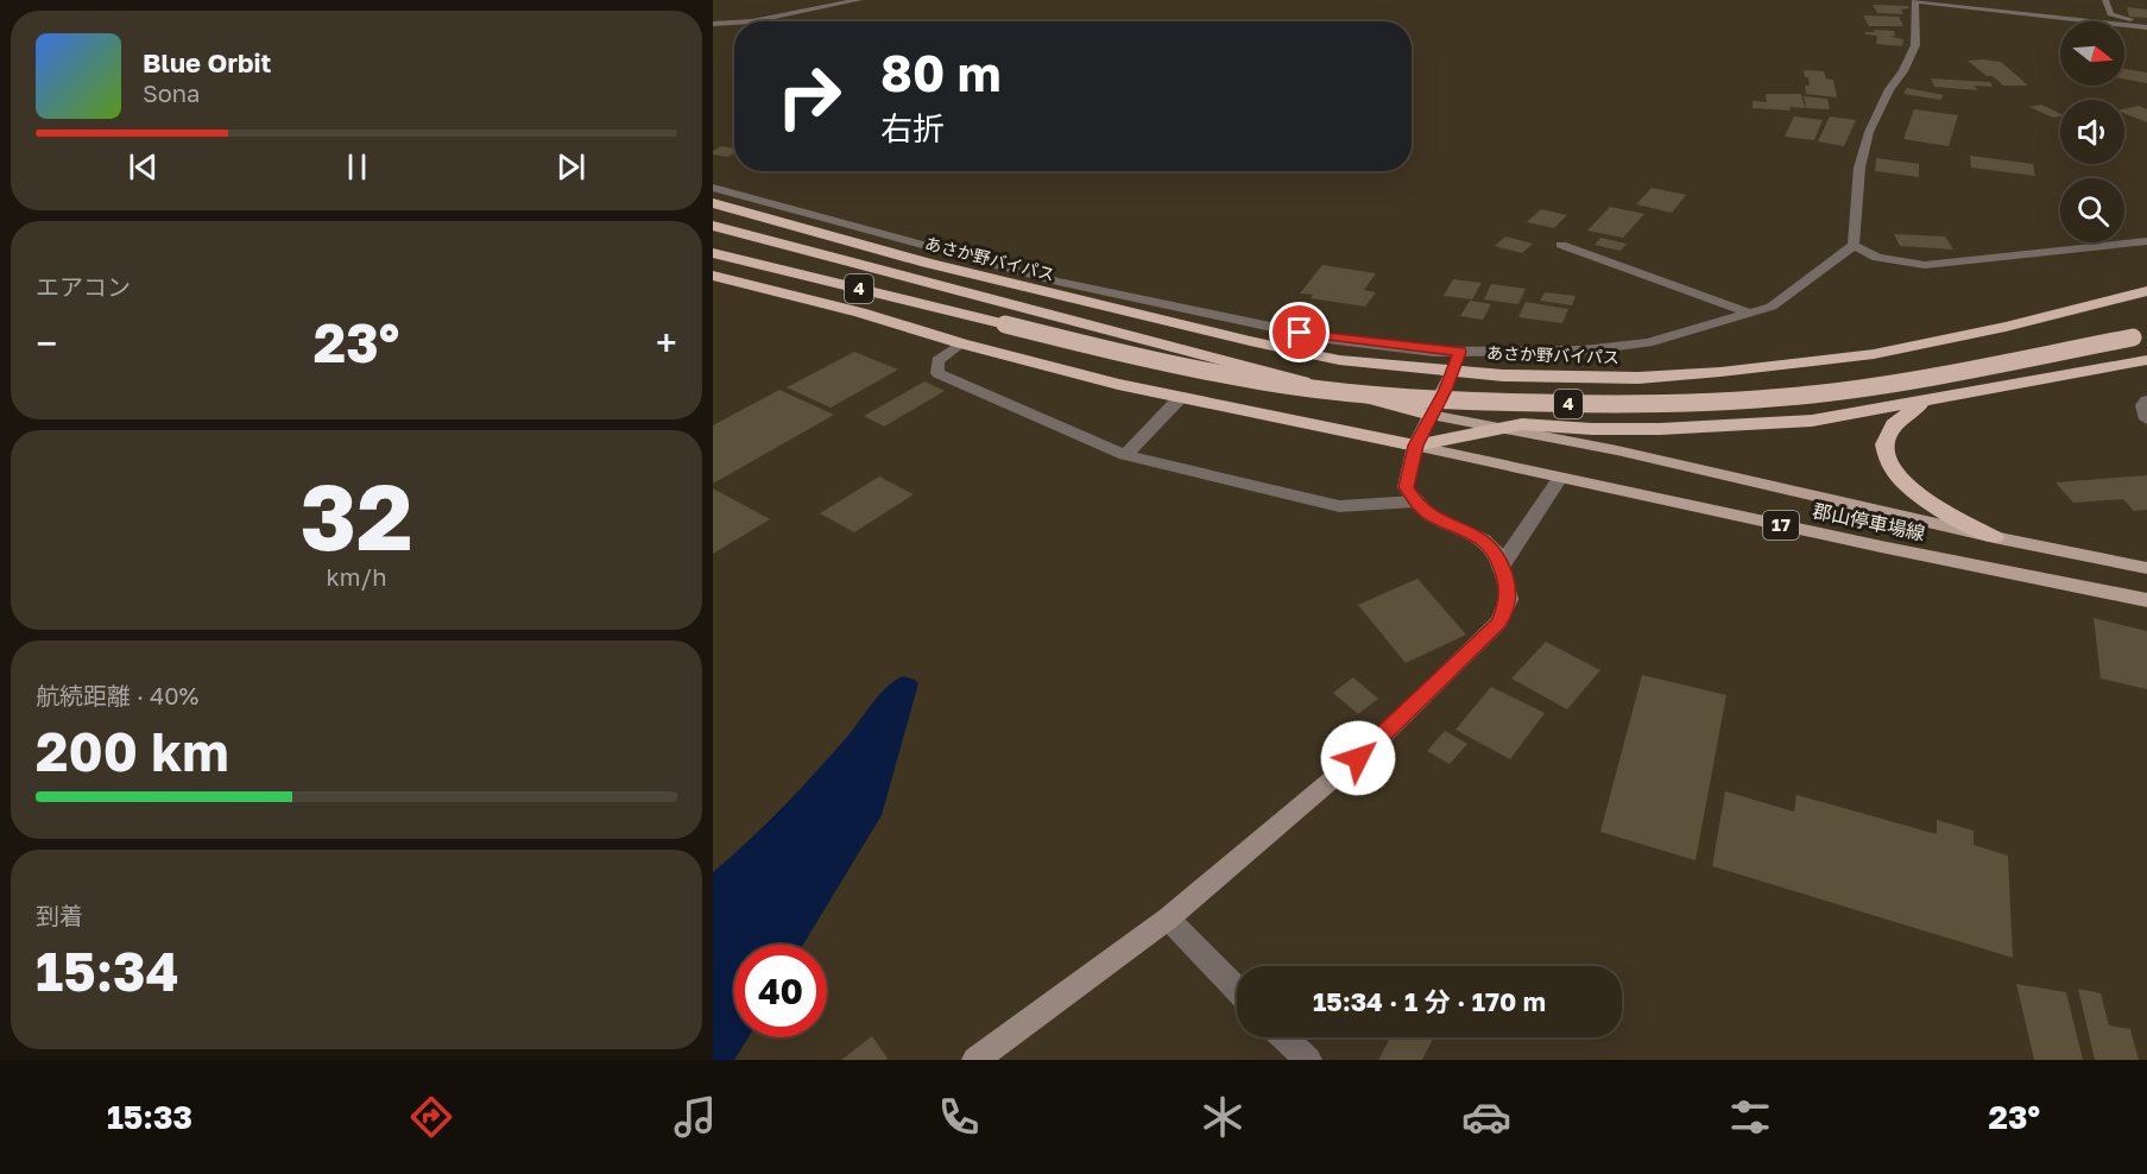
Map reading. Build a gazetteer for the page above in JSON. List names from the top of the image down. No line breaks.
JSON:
{"streets":{"highway":["あさか野バイパス","4"],"main road":["郡山停車場線","17"]},"north":"right","page":{"turn":["80 m","右折"],"song":["Blue Orbit","Sona"],"tile":["エアコン",["32","km/h"],["航続距離 · 40%","200 km"],["到着","15:34"]],"heat":["−","23°","+"],"limit":"40","trip":"15:34 · 1 分 · 170 m","tabs":["15:33","23°"]}}
